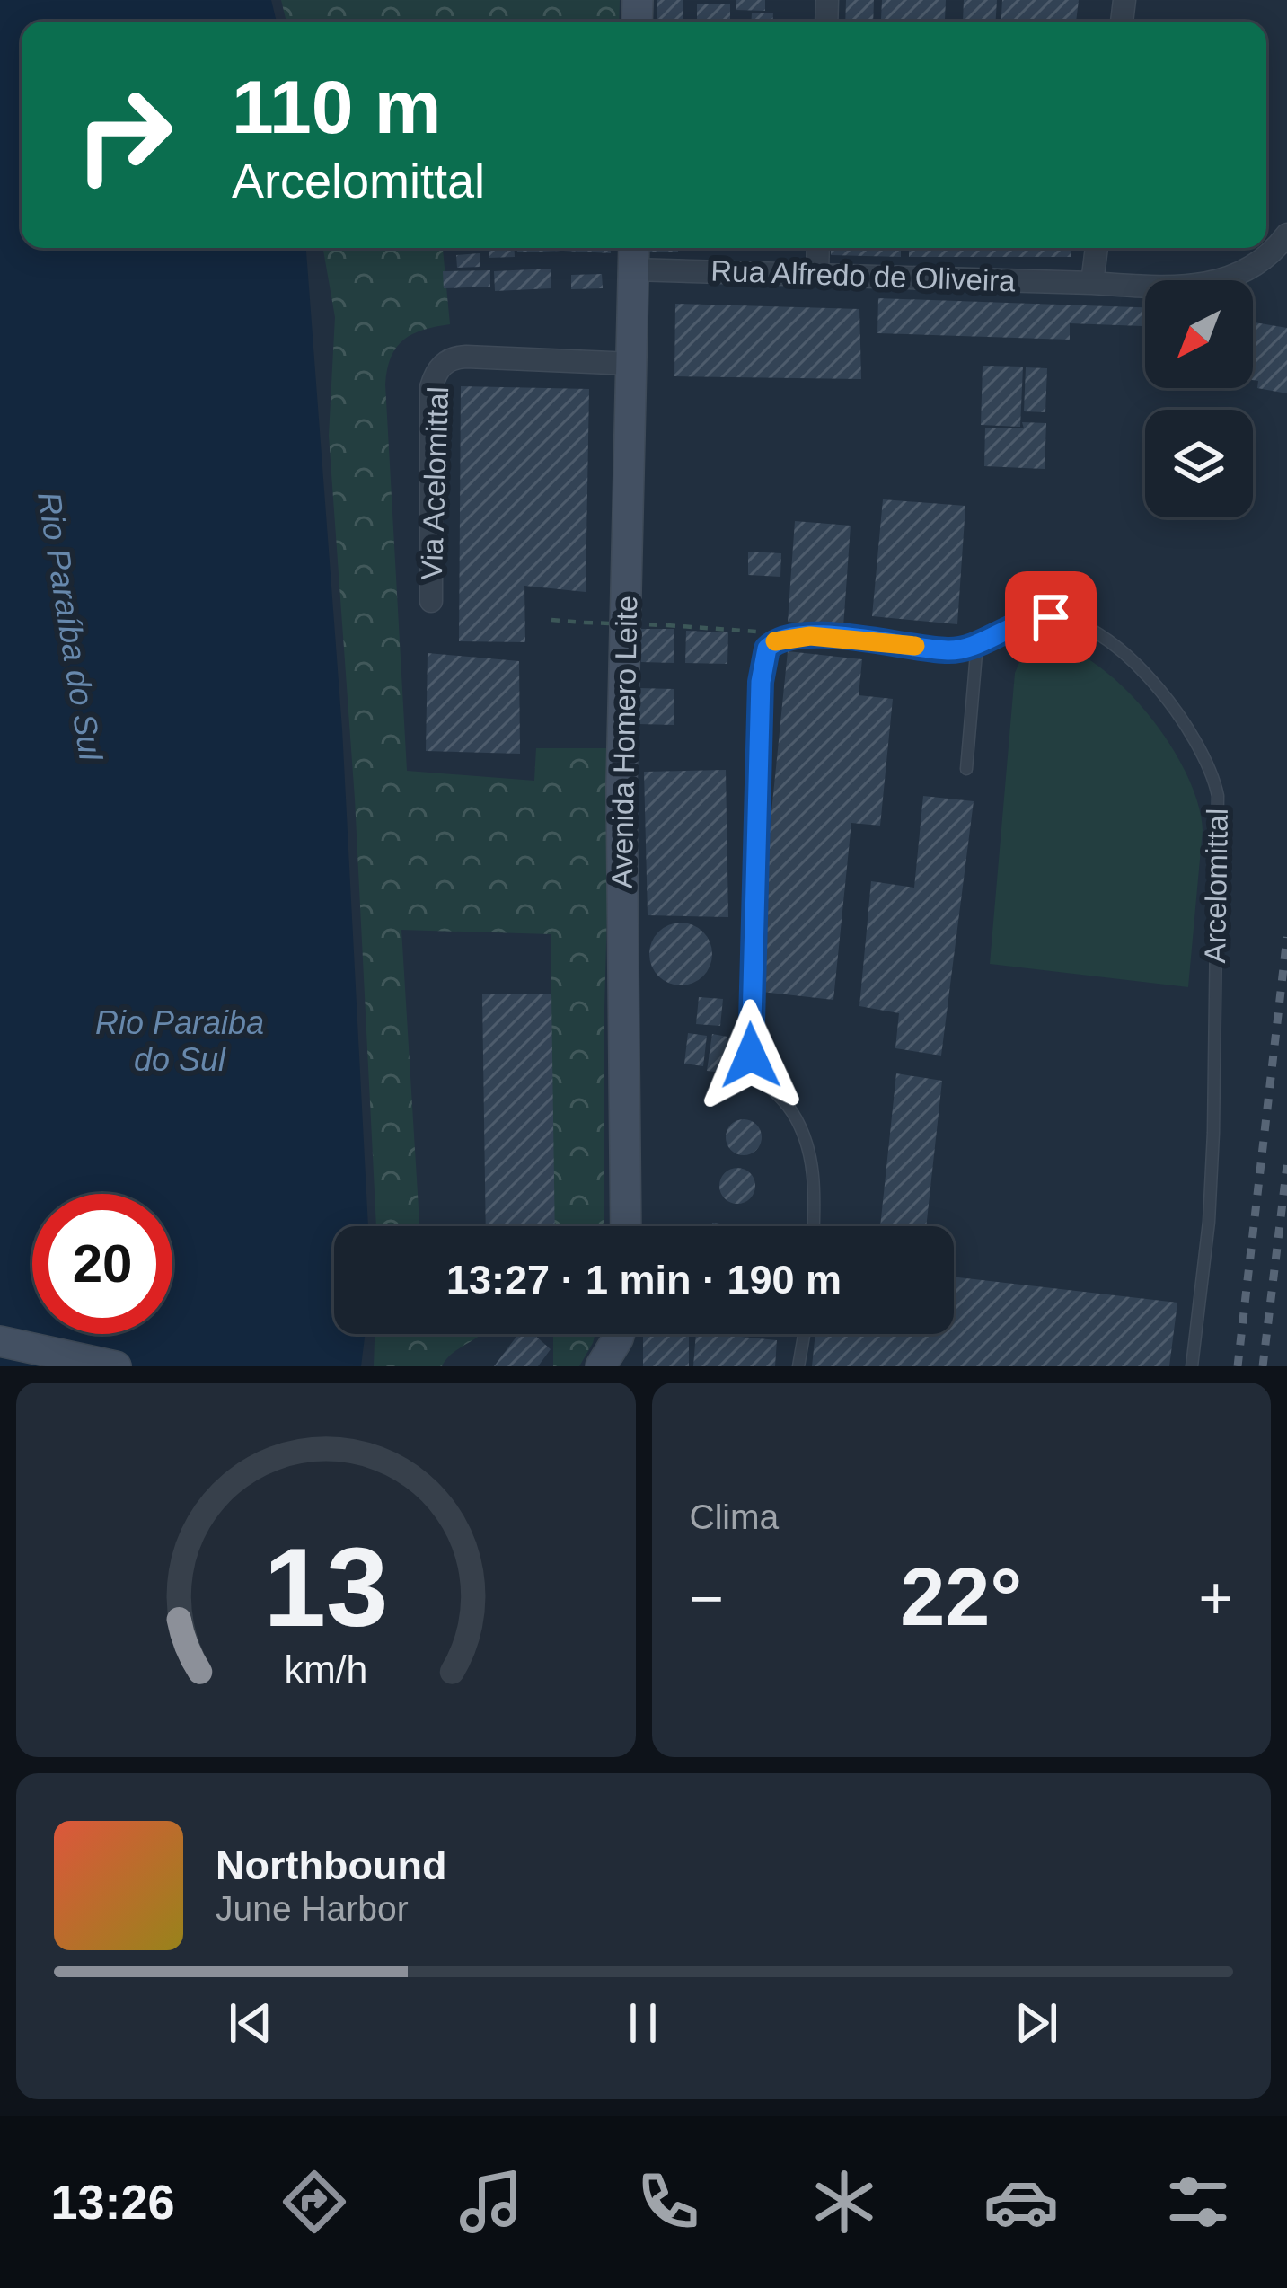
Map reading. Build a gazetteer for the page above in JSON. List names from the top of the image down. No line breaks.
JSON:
{"streets":{"street":["Rua Alfredo de Oliveira","Via Acelomittal","Avenida Homero Leite"],"lane":["Arcelomittal"]},"crossings":[["Rua Alfredo de Oliveira","Avenida Homero Leite"],["Via Acelomittal","Avenida Homero Leite"]],"water":["Rio Paraíba do Sul","Rio Paraiba do Sul"],"north":"bottom left","page":{"turn":["110 m","Arcelomittal"],"limit":"20","trip":"13:27 · 1 min · 190 m","tile":"Clima","heat":["−","22°","+"],"song":["Northbound","June Harbor"],"tabs":"13:26","gauge":["13","km/h"]}}
